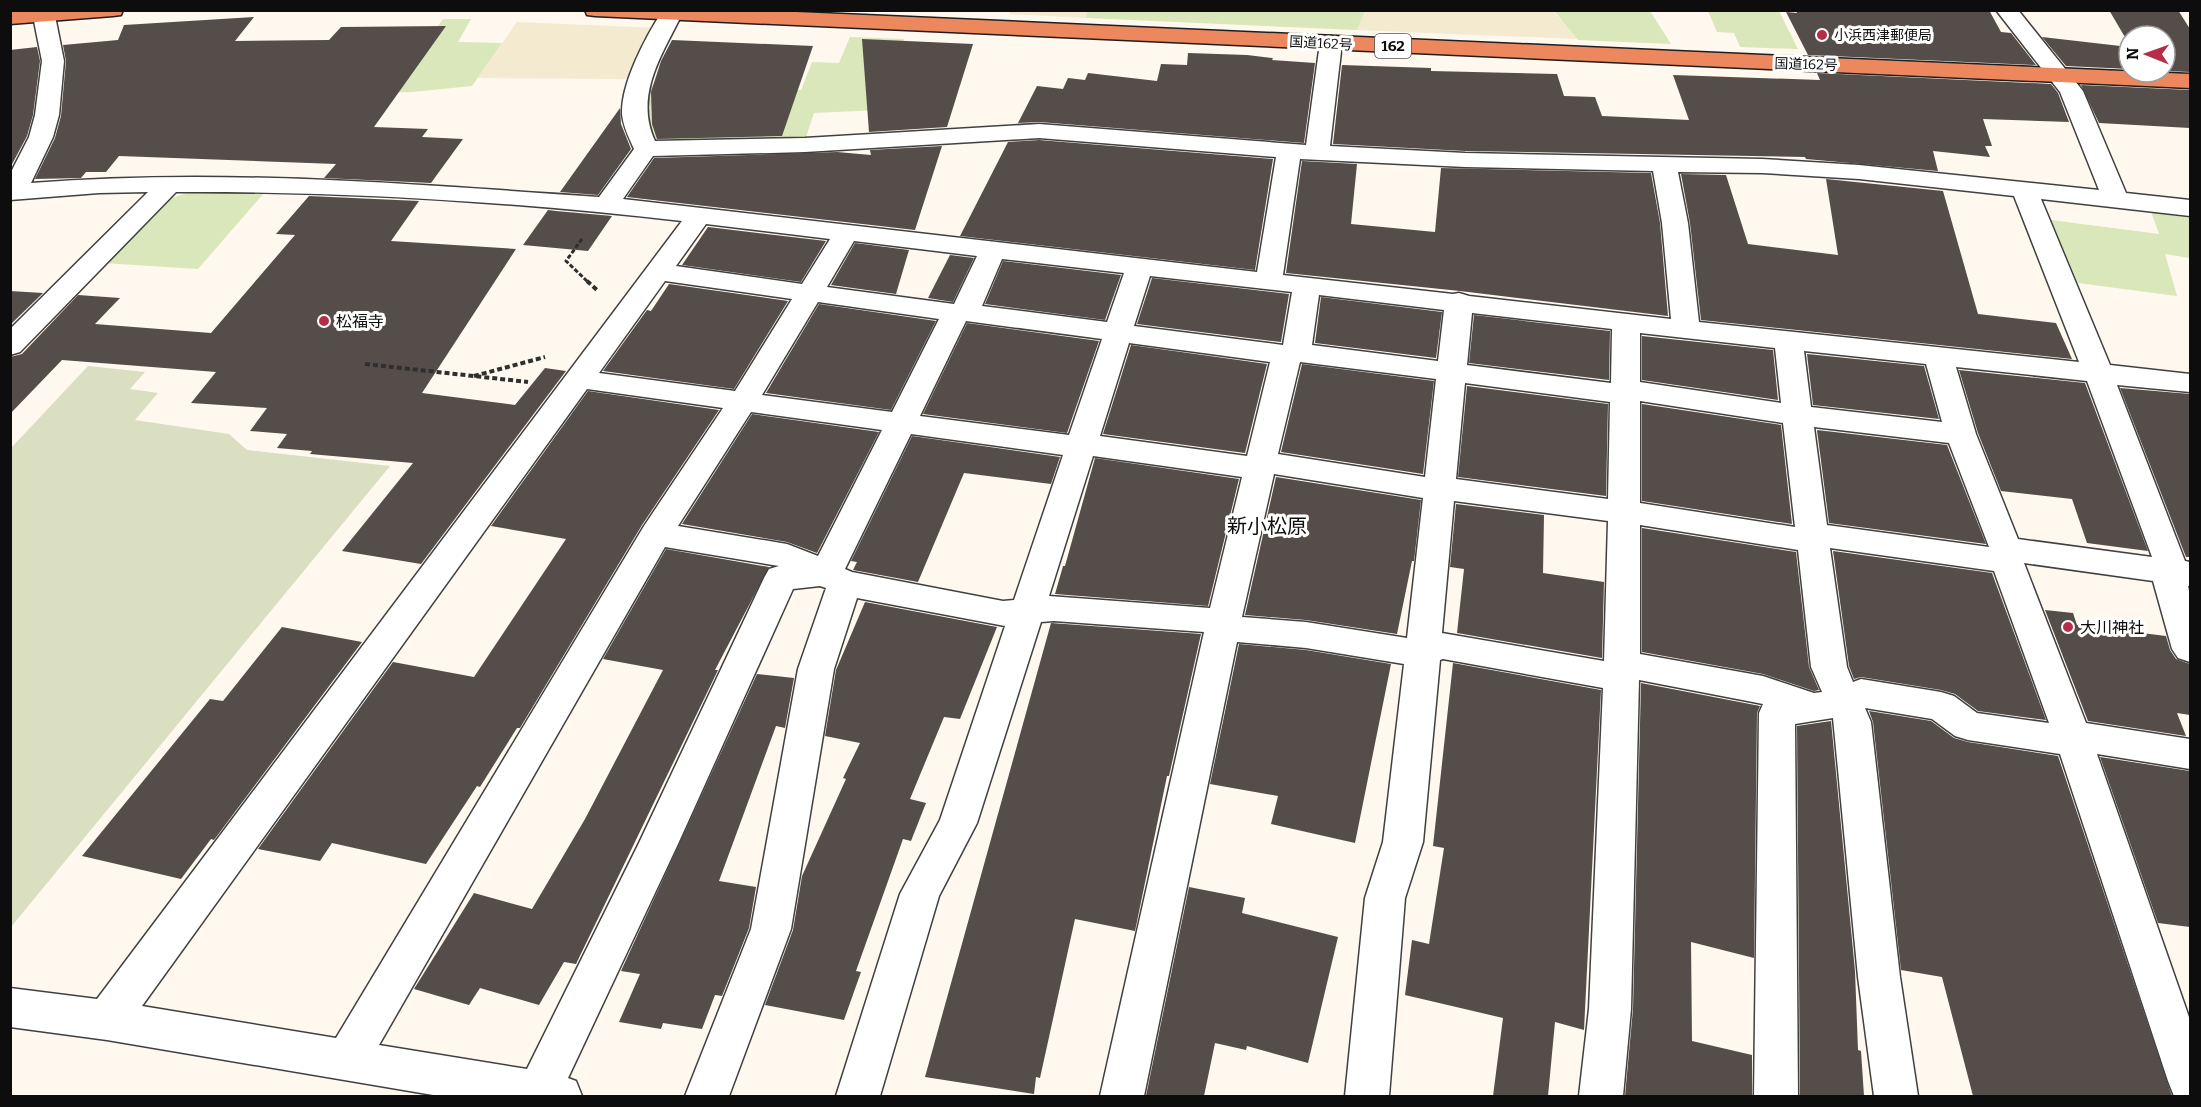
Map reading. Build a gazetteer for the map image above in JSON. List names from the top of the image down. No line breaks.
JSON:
{"streets":{"highway":["国道162号","162"]},"districts":["新小松原"],"places":["小浜西津郵便局","松福寺","大川神社"],"north":"left"}
